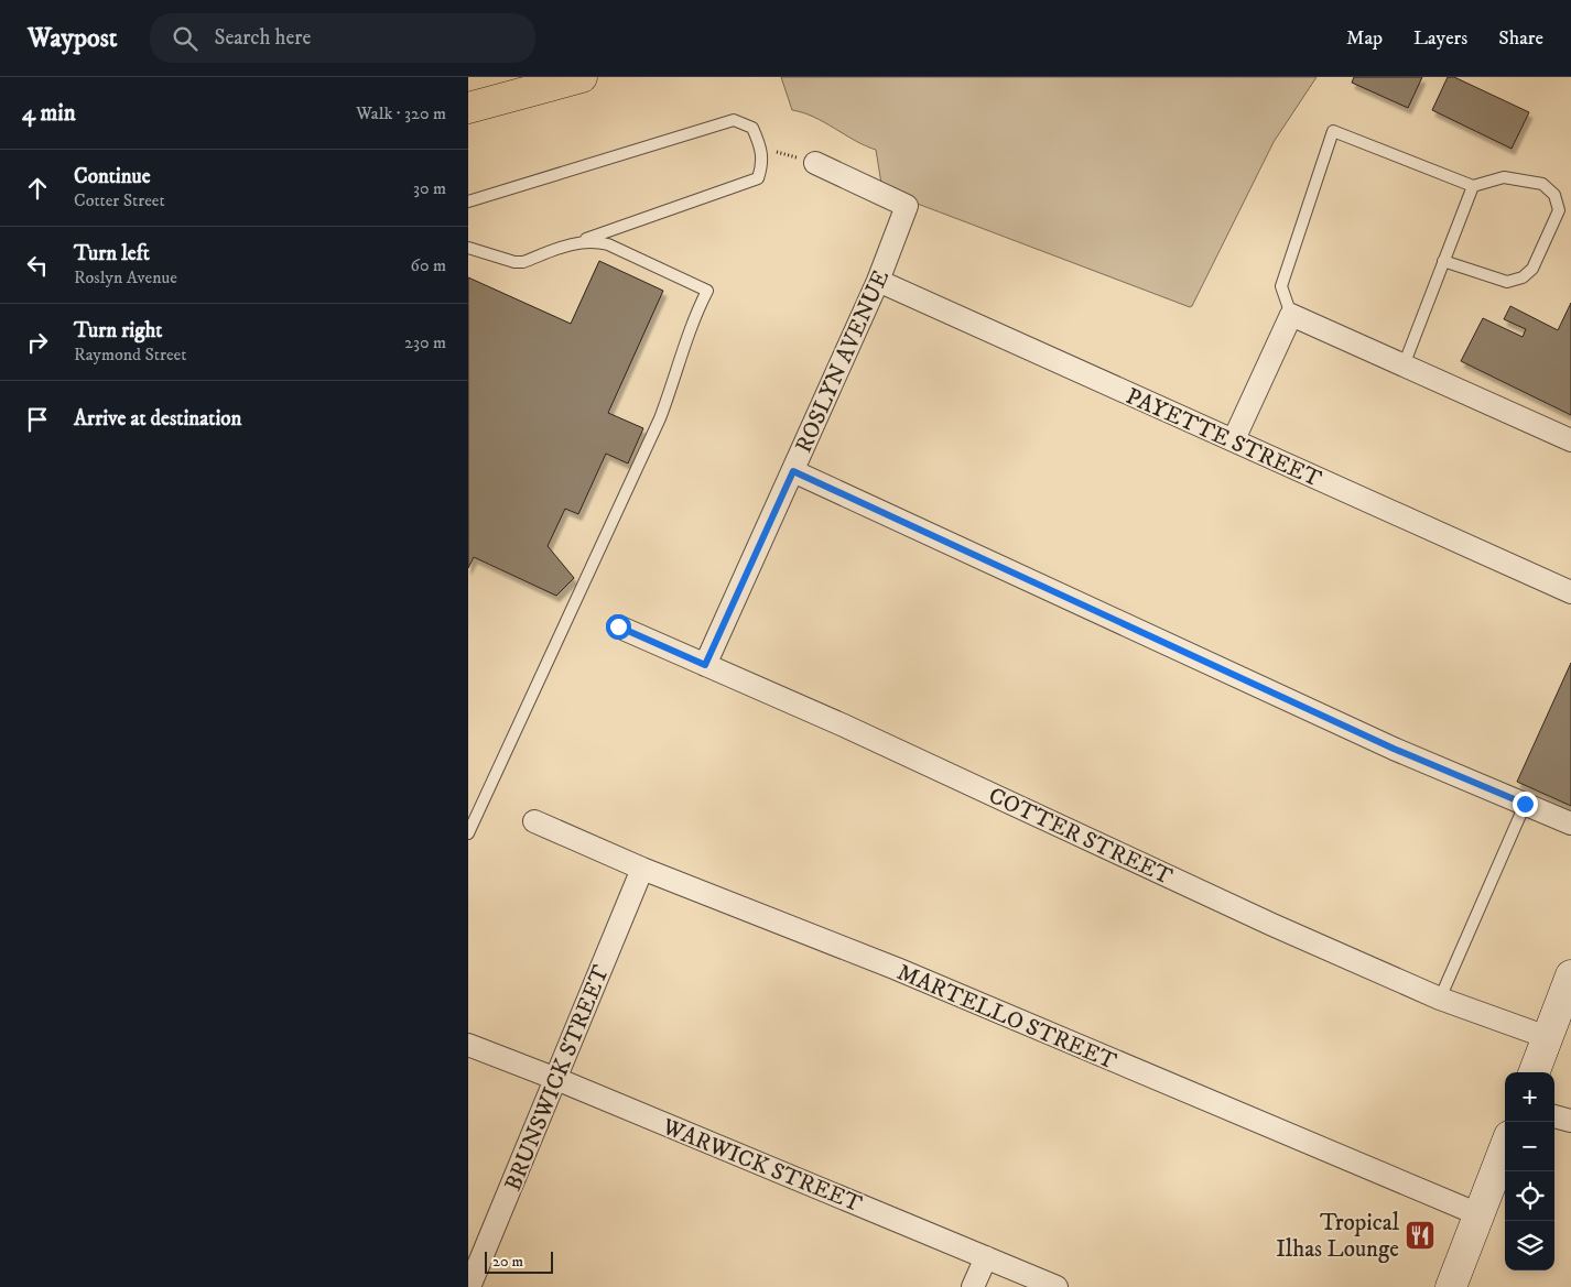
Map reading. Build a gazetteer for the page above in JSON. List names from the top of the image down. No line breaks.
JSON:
{"streets":{"street":["ROSLYN AVENUE","PAYETTE STREET","COTTER STREET","MARTELLO STREET","BRUNSWICK STREET","WARWICK STREET"]},"crossings":[["ROSLYN AVENUE","PAYETTE STREET"],["ROSLYN AVENUE","COTTER STREET"],["MARTELLO STREET","BRUNSWICK STREET"],["BRUNSWICK STREET","WARWICK STREET"]],"places":{"restaurant":["Tropical Ilhas Lounge"]},"scale_bar":"20 m","page":{"header":"Waypost","search":"Search here","nav":["Map","Layers","Share"],"heading":["4 min","Walk · 320 m"],"list":[["Continue","Cotter Street","30 m"],["Turn left","Roslyn Avenue","60 m"],["Turn right","Raymond Street","230 m"],"Arrive at destination"],"map_buttons":["+","−"],"scale":"20 m"}}
